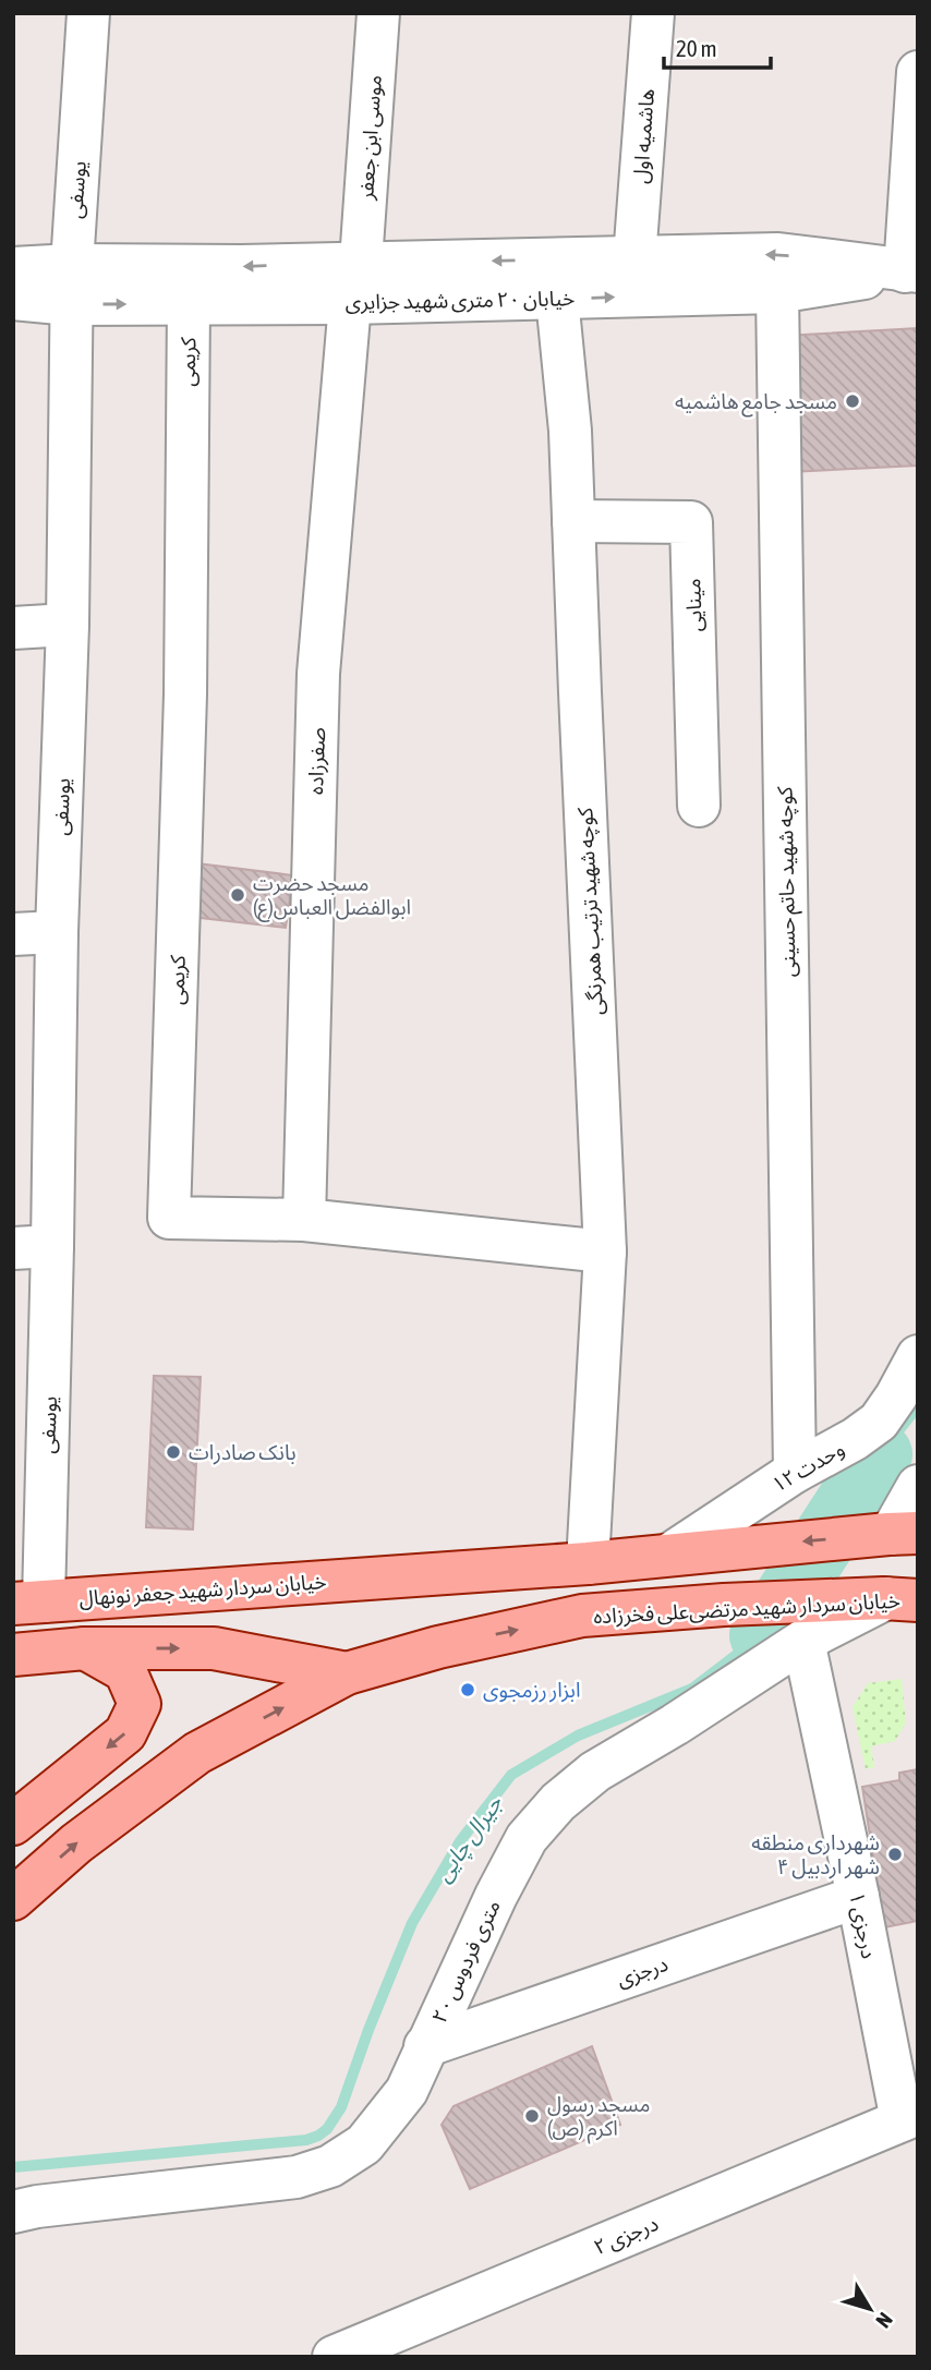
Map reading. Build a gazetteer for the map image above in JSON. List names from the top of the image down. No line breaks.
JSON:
{"streets":{"main road":["خیابان سردار شهید جعفر نونهال","خیابان سردار شهید مرتضی‌علی فخرزاده"],"street":["هاشمیه اول","موسی ابن جعفر","یوسفی","خیابان ۲۰ متری شهید جزایری","کریمی","مینایی","صفرزاده","کوچه شهید حاتم حسینی","کوچه شهید ترتیب همرنگی","وحدت ۱۲","درجزی ۱","۲۰ متری فردوس","درجزی","درجزی ۲"]},"crossings":[["هاشمیه اول","خیابان ۲۰ متری شهید جزایری"],["موسی ابن جعفر","خیابان ۲۰ متری شهید جزایری"],["یوسفی","خیابان ۲۰ متری شهید جزایری"],["یوسفی","خیابان سردار شهید جعفر نونهال"],["خیابان ۲۰ متری شهید جزایری","کریمی"],["خیابان ۲۰ متری شهید جزایری","صفرزاده"],["خیابان ۲۰ متری شهید جزایری","کوچه شهید حاتم حسینی"],["خیابان ۲۰ متری شهید جزایری","کوچه شهید ترتیب همرنگی"],["کریمی","صفرزاده"],["کریمی","کوچه شهید ترتیب همرنگی"],["مینایی","کوچه شهید ترتیب همرنگی"],["کوچه شهید حاتم حسینی","وحدت ۱۲"],["کوچه شهید ترتیب همرنگی","خیابان سردار شهید جعفر نونهال"],["خیابان سردار شهید مرتضی‌علی فخرزاده","۲۰ متری فردوس"],["درجزی ۱","۲۰ متری فردوس"],["درجزی ۱","درجزی"],["درجزی ۱","درجزی ۲"],["۲۰ متری فردوس","درجزی"]],"water":["جیرال چایی"],"places":["مسجد جامع هاشمیه","مسجد حضرت ابوالفضل العباس(ع)","بانک صادرات","ابزار رزمجوی","شهرداری منطقه ۴ شهر اردبیل","مسجد رسول اکرم (ص)"],"scale_bar":"20 m","north":"bottom right"}
